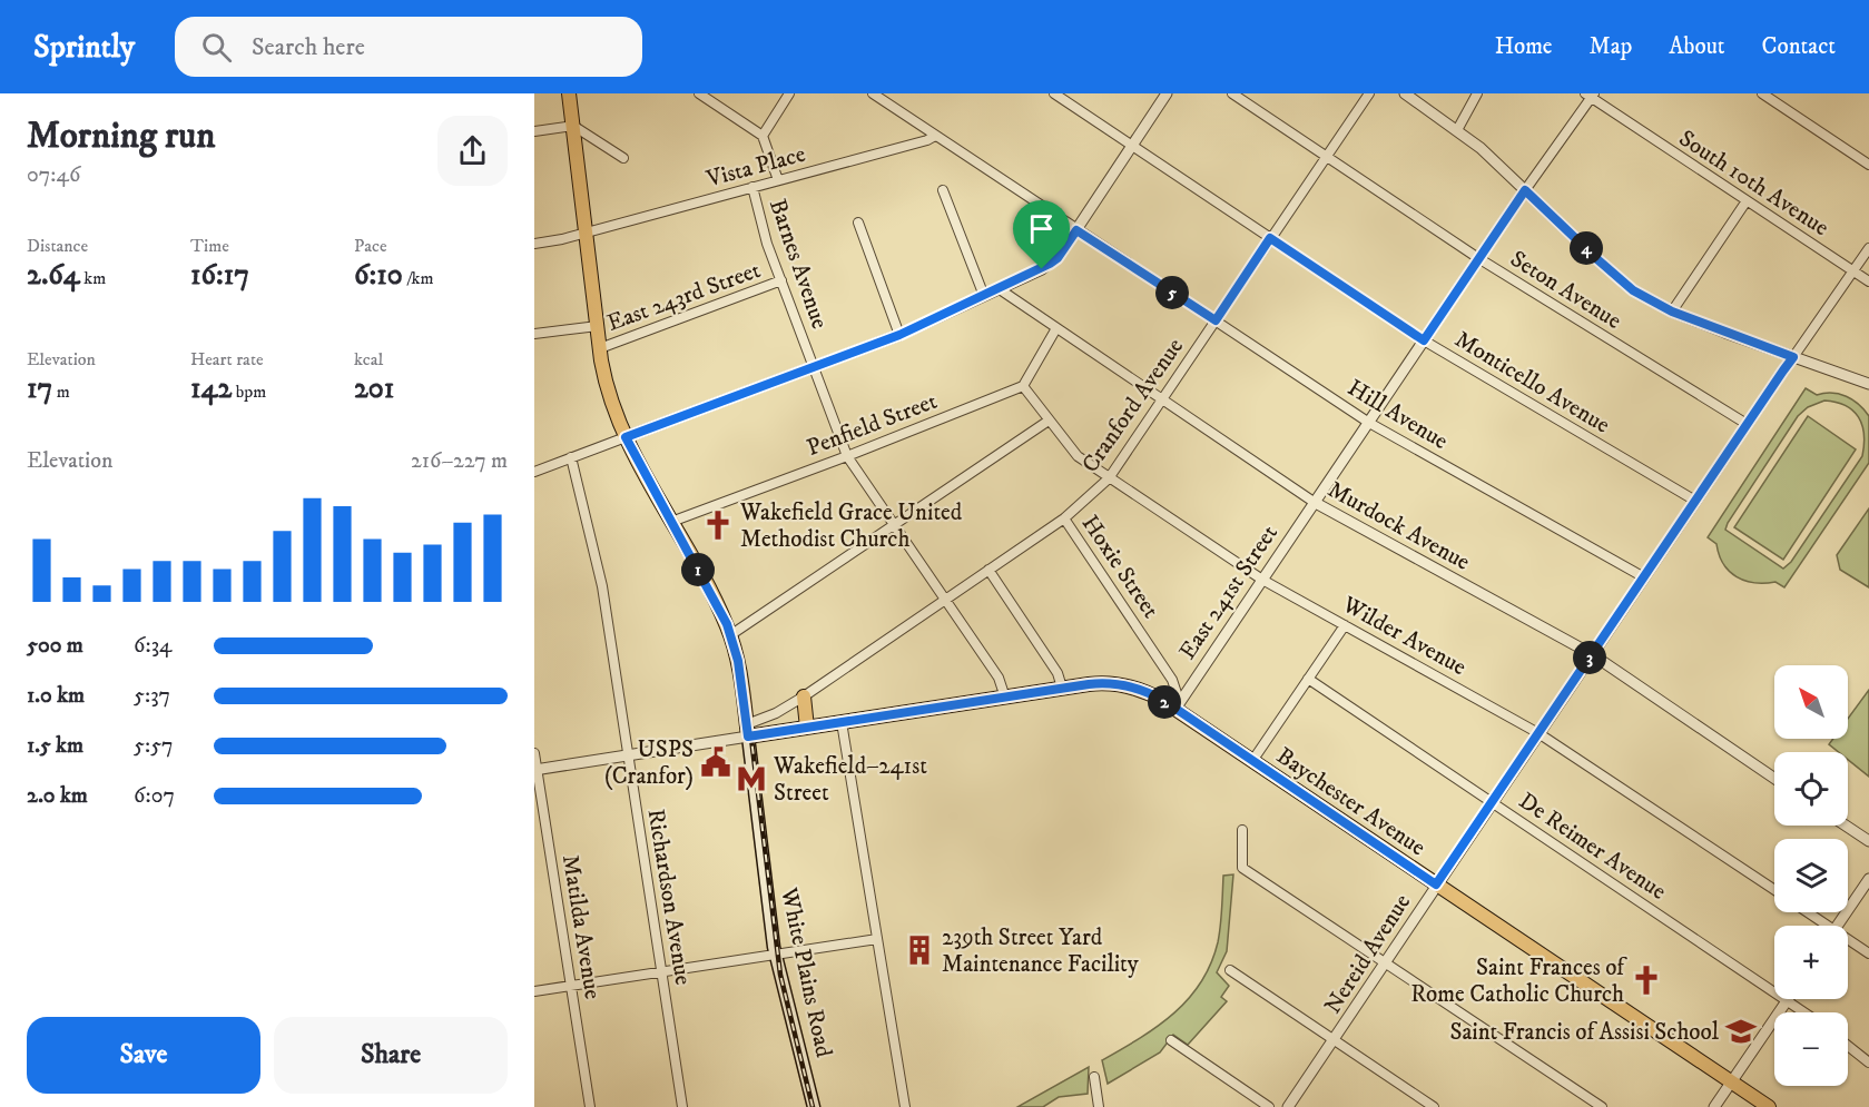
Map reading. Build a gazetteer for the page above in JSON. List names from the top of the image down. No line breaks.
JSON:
{"streets":{"main road":["Baychester Avenue","White Plains Road"],"street":["Vista Place","South 10th Avenue","Barnes Avenue","Seton Avenue","East 243rd Street","Monticello Avenue","Cranford Avenue","Hill Avenue","Penfield Street","Murdock Avenue","Hoxie Street","East 241st Street","Wilder Avenue","De Reimer Avenue","Richardson Avenue","Matilda Avenue","Nereid Avenue"]},"crossings":[["Vista Place","Barnes Avenue"],["Vista Place","Hill Avenue"],["Vista Place","White Plains Road"],["Barnes Avenue","East 243rd Street"],["Barnes Avenue","Cranford Avenue"],["Barnes Avenue","Penfield Street"],["Seton Avenue","Cranford Avenue"],["Seton Avenue","East 241st Street"],["Seton Avenue","Nereid Avenue"],["East 243rd Street","White Plains Road"],["Monticello Avenue","Cranford Avenue"],["Monticello Avenue","East 241st Street"],["Monticello Avenue","Nereid Avenue"],["Cranford Avenue","Hill Avenue"],["Cranford Avenue","Murdock Avenue"],["Cranford Avenue","Hoxie Street"],["Cranford Avenue","Wilder Avenue"],["Cranford Avenue","White Plains Road"],["Hill Avenue","East 241st Street"],["Hill Avenue","Nereid Avenue"],["Penfield Street","Wilder Avenue"],["Penfield Street","White Plains Road"],["Murdock Avenue","East 241st Street"],["Murdock Avenue","Nereid Avenue"],["Hoxie Street","East 241st Street"],["Hoxie Street","Baychester Avenue"],["East 241st Street","Wilder Avenue"],["East 241st Street","Baychester Avenue"],["Wilder Avenue","Nereid Avenue"],["Baychester Avenue","Nereid Avenue"],["De Reimer Avenue","Nereid Avenue"]],"places":{"church":["Wakefield Grace United Methodist Church","Saint Frances of Rome Catholic Church"],"public building":["USPS (Cranfor)"],"metro station":["Wakefield–241st Street"],"building":["239th Street Yard Maintenance Facility"],"school or university":["Saint Francis of Assisi School"]},"north":"top left","page":{"header":"Sprintly","search":"Search here","nav":["Home","Map","About","Contact"],"heading":["Morning run","07:46"],"stats":[["Distance","2.64 km"],["Time","16:17"],["Pace","6:10 /km"],["Elevation","17 m"],["Heart rate","142 bpm"],["kcal","201"]],"pins":["4","5","1","3","2"],"chart":["Elevation","216–227 m"],"list":[{"name":"500 m","note":"6:34"},{"name":"1.0 km","note":"5:37"},{"name":"1.5 km","note":"5:57"},{"name":"2.0 km","note":"6:07"}],"map_buttons":["+","−"],"buttons":["Save","Share"]}}
